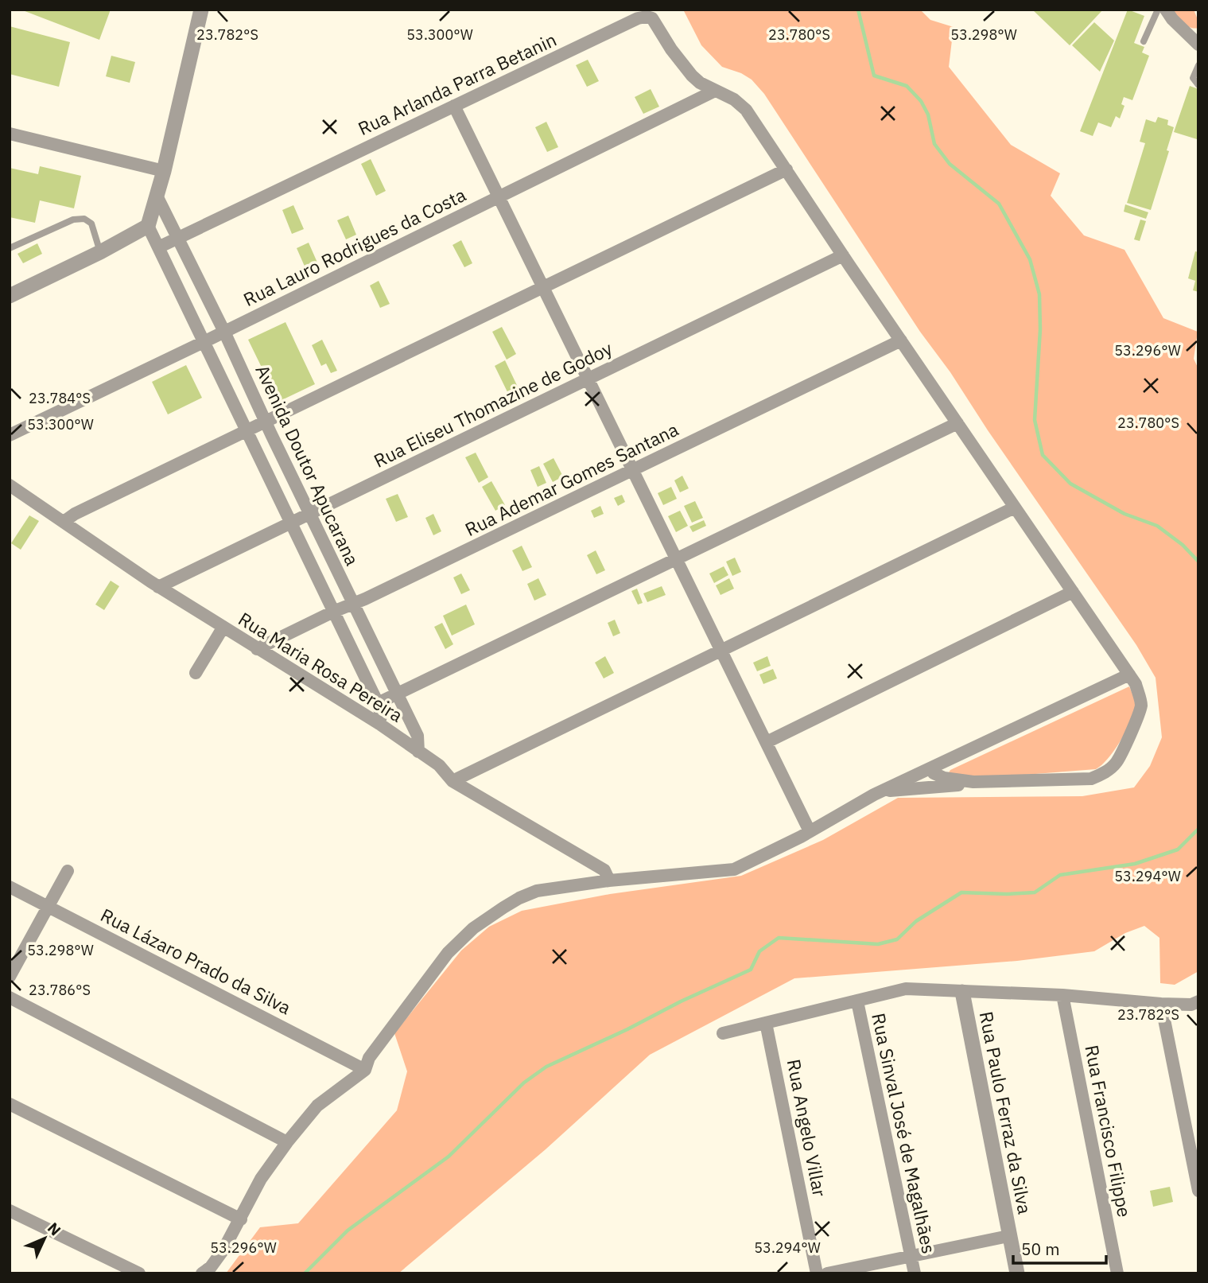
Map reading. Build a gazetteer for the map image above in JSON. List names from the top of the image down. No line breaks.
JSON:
{"streets":{"street":["Rua Arlanda Parra Betanin","Rua Lauro Rodrigues da Costa","Rua Eliseu Thomazine de Godoy","Avenida Doutor Apucarana","Rua Ademar Gomes Santana","Rua Maria Rosa Pereira","Rua Lázaro Prado da Silva","Rua Paulo Ferraz da Silva","Rua Angelo Villar","Rua Francisco Filippe","Rua Sinval José de Magalhães"]},"crossings":[["Rua Arlanda Parra Betanin","Rua Lauro Rodrigues da Costa"],["Rua Arlanda Parra Betanin","Avenida Doutor Apucarana"],["Rua Lauro Rodrigues da Costa","Avenida Doutor Apucarana"],["Rua Eliseu Thomazine de Godoy","Avenida Doutor Apucarana"],["Rua Eliseu Thomazine de Godoy","Rua Maria Rosa Pereira"],["Avenida Doutor Apucarana","Rua Ademar Gomes Santana"],["Avenida Doutor Apucarana","Rua Maria Rosa Pereira"],["Rua Ademar Gomes Santana","Rua Maria Rosa Pereira"]],"scale_bar":"50 m","north":"top right","coordinates":["53.300°W","53.298°W","23.782°S","23.780°S","53.296°W","23.784°S","53.294°W","23.786°S"]}
